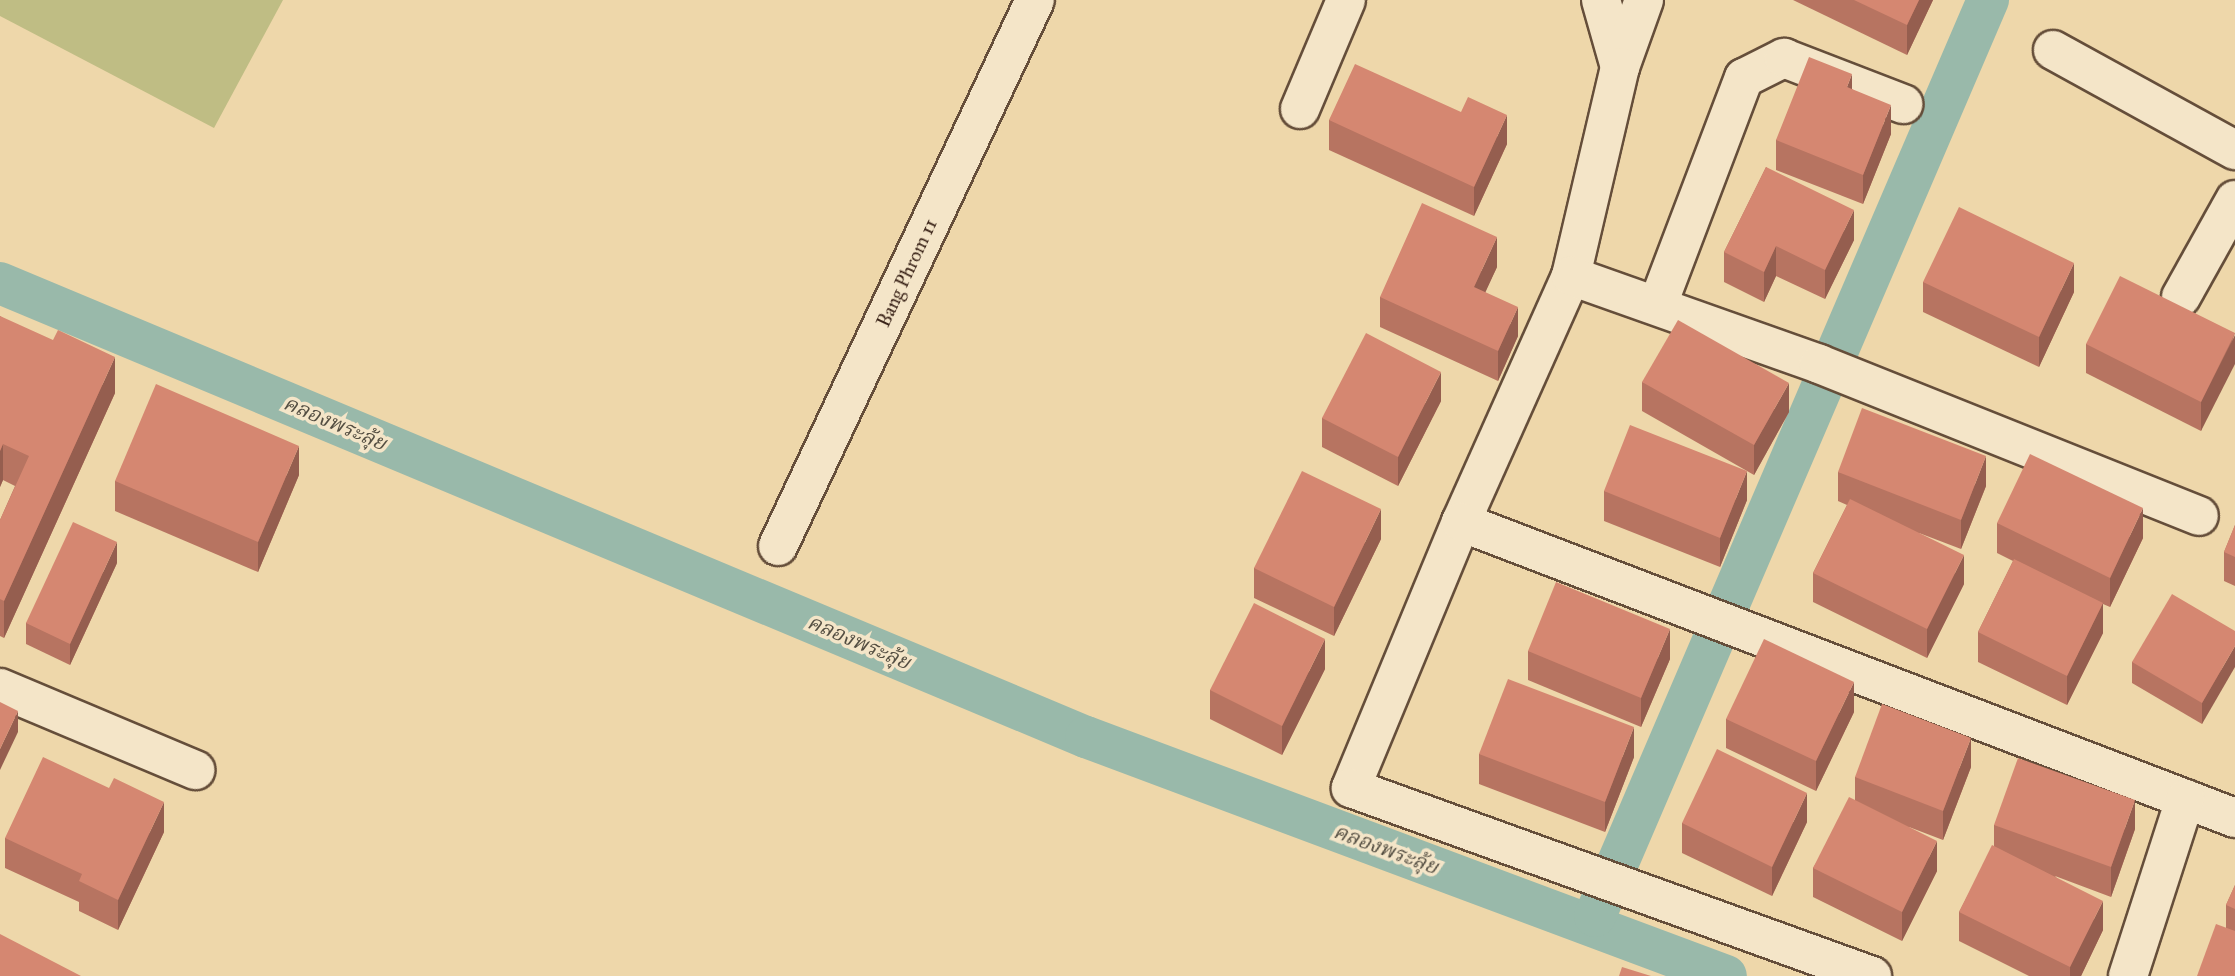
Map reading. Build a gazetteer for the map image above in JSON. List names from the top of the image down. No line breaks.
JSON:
{"streets":{"street":["Bang Phrom 11"]},"water":["คลองพระลุ้ย"]}
